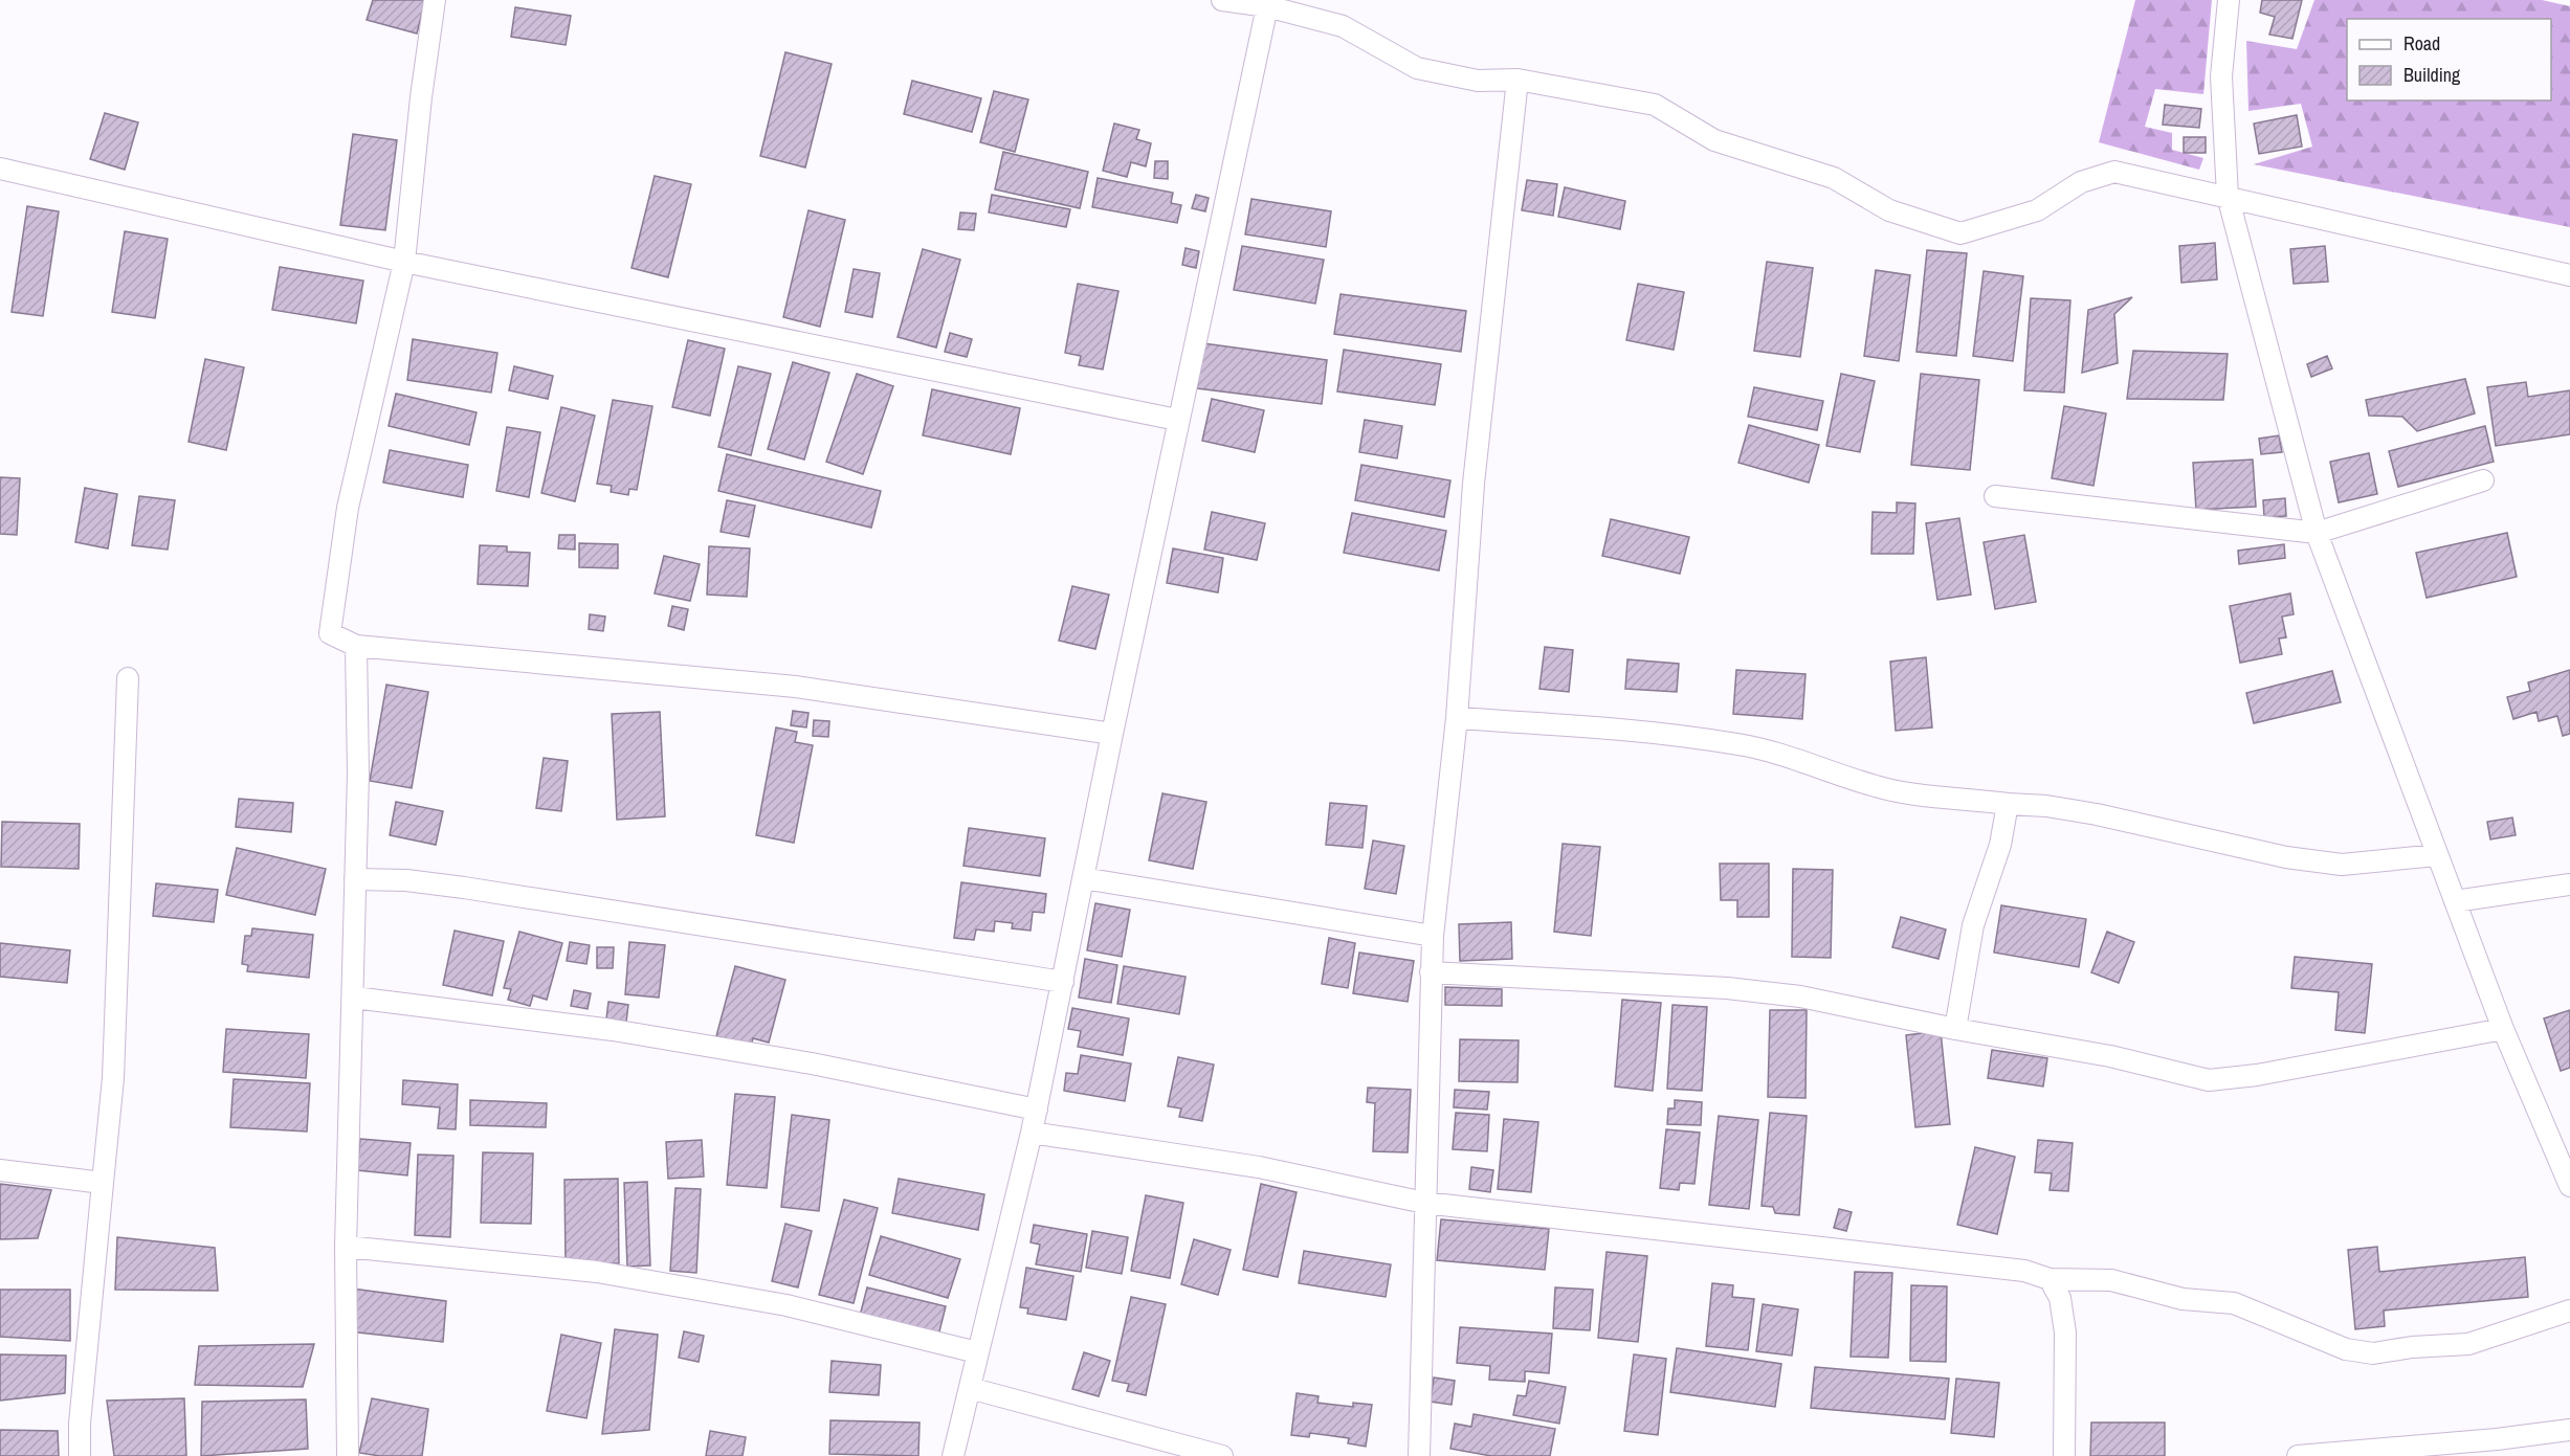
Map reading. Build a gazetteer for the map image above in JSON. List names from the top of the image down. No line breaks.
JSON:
{"legend":["Road","Building"]}
